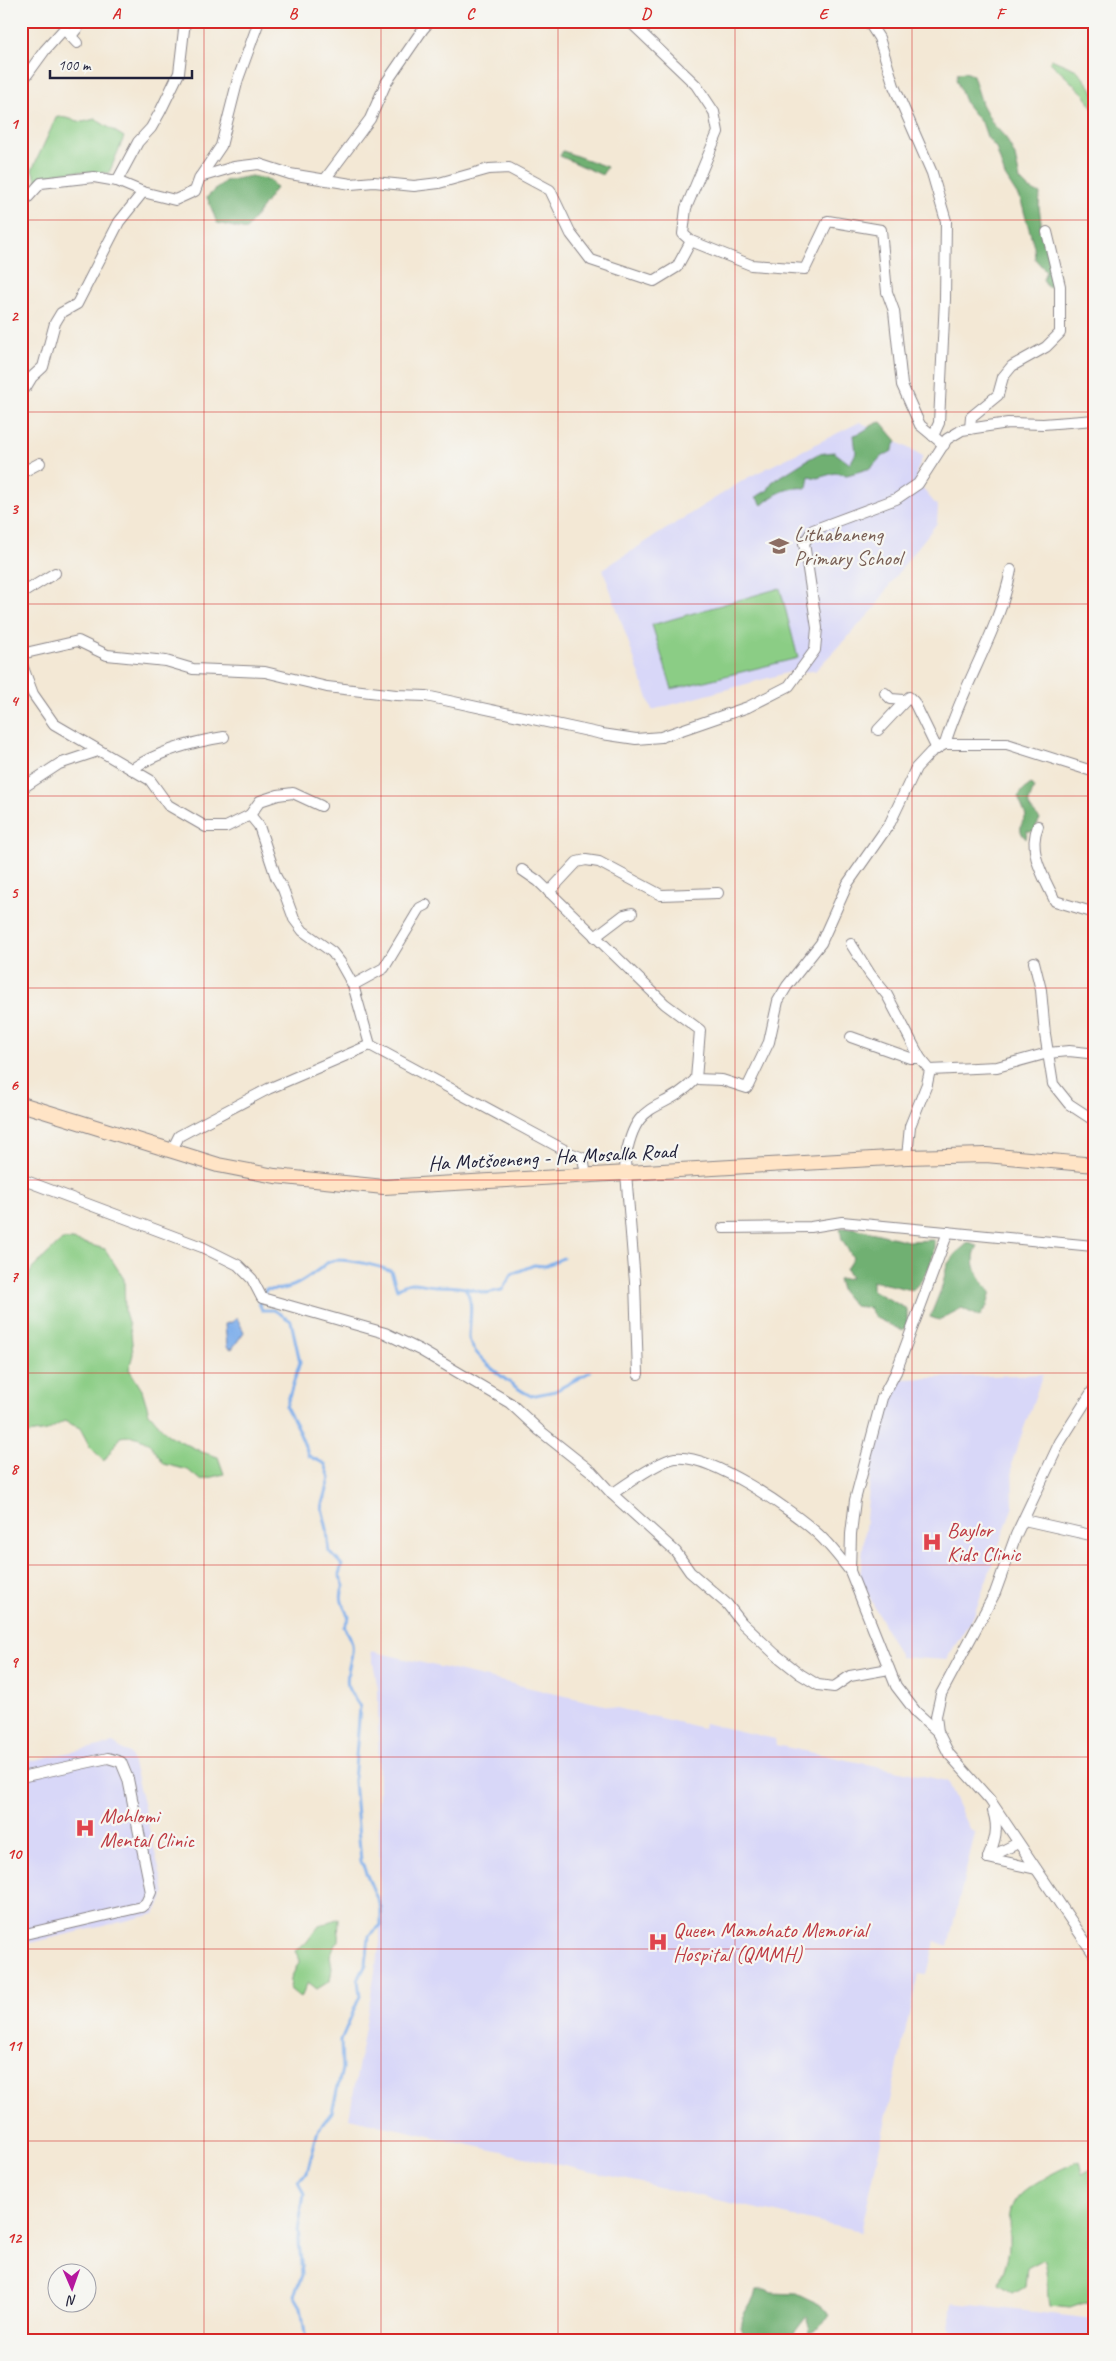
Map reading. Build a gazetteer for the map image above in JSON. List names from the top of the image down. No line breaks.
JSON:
{"streets":{"main road":["Ha Motšoeneng - Ha Mosalla Road"]},"places":{"school or university":["Lithabaneng Primary School"],"hospital":["Baylor Kids Clinic","Mohlomi Mental Clinic","Queen Mamohato Memorial Hospital (QMMH)"]},"scale_bar":"100 m","north":"bottom","grid":{"columns":["A","B","C","D","E","F"],"rows":["1","2","3","4","5","6","7","8","9","10","11","12"]}}
